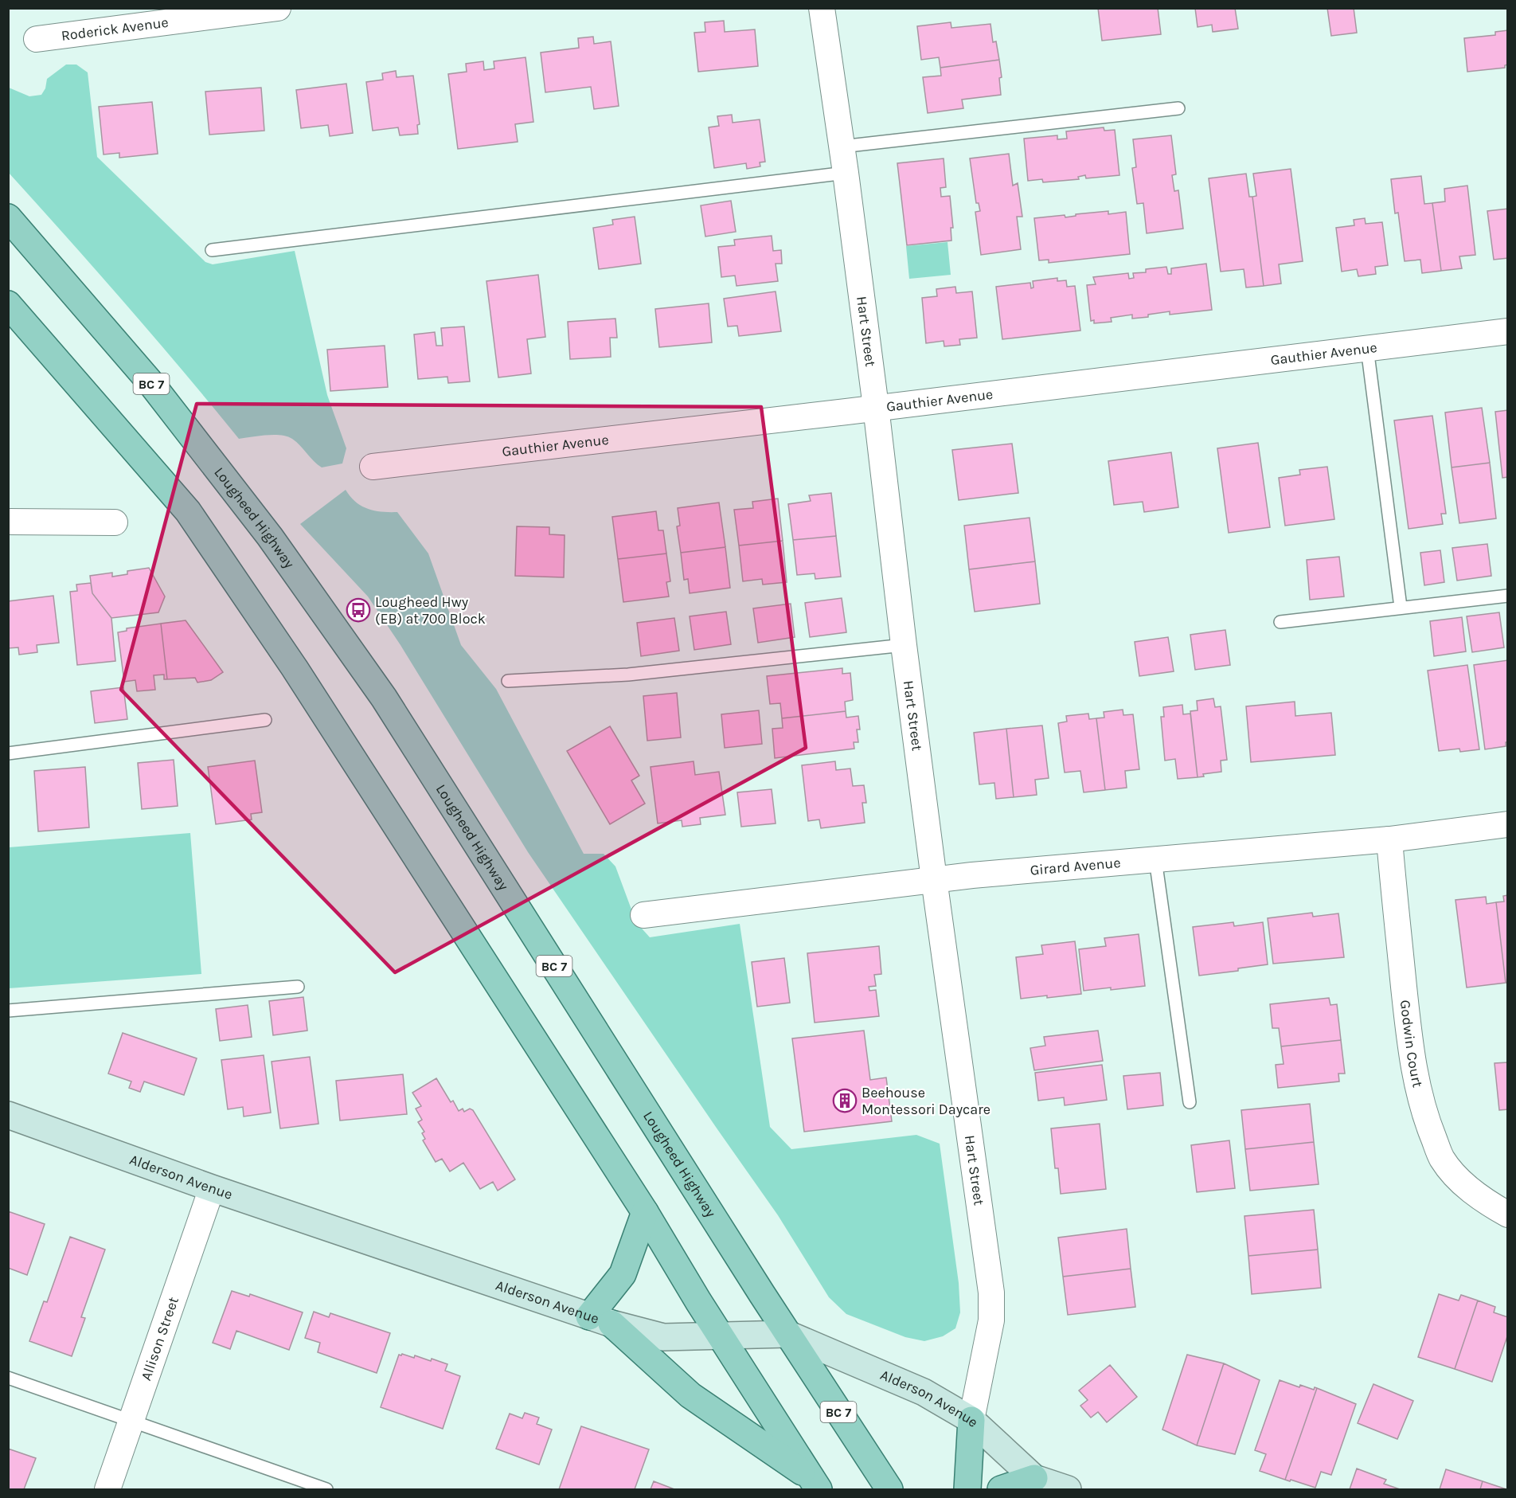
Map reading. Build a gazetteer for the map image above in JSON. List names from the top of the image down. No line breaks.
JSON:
{"streets":{"main road":["BC 7","Lougheed Highway"],"street":["Roderick Avenue","Hart Street","Gauthier Avenue","Girard Avenue","Godwin Court","Alderson Avenue","Allison Street"]},"crossings":[["Hart Street","Gauthier Avenue"],["Hart Street","Girard Avenue"],["Hart Street","Alderson Avenue"],["Lougheed Highway","Alderson Avenue"],["Girard Avenue","Godwin Court"],["Alderson Avenue","Allison Street"]],"places":{"bus stop":["Lougheed Hwy (EB) at 700 Block"],"building":["Beehouse Montessori Daycare"]}}
